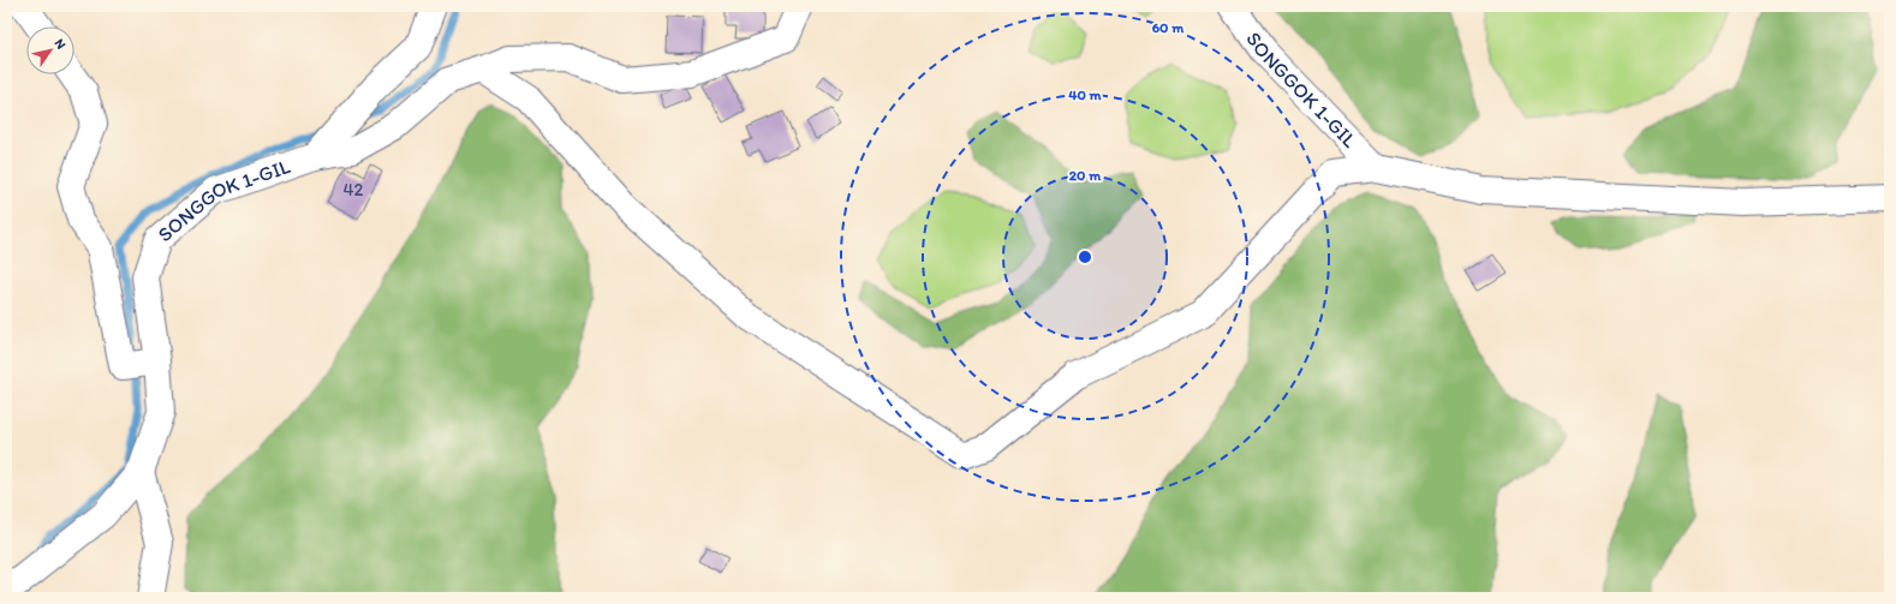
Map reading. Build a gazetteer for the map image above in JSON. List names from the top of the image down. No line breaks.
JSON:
{"streets":{"lane":["SONGGOK 1-GIL"]},"house_numbers":["42"],"north":"top right","rings":["60 m","40 m","20 m"]}
